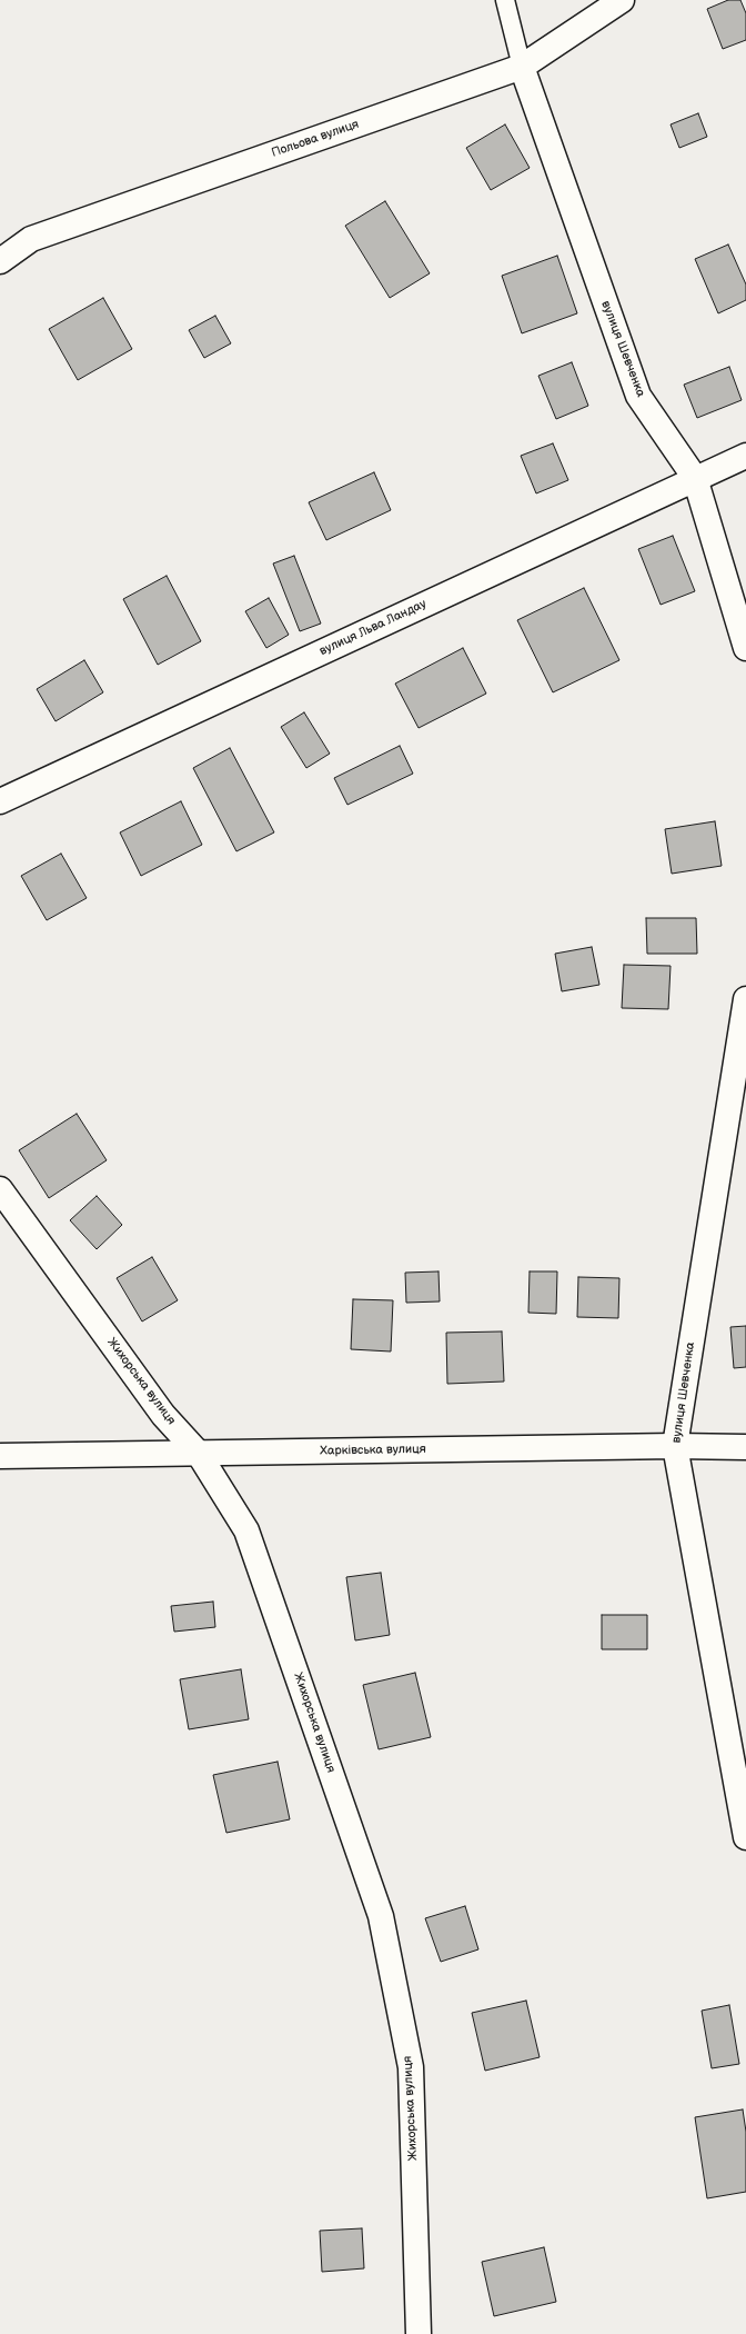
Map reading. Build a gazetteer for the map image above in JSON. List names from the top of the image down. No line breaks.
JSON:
{"streets":{"street":["Польова вулиця","вулиця Шевченка","вулиця Льва Ландау","Жихорська вулиця","Харківська вулиця"]},"crossings":[["Польова вулиця","вулиця Шевченка"],["вулиця Шевченка","вулиця Льва Ландау"],["вулиця Шевченка","Харківська вулиця"],["Жихорська вулиця","Харківська вулиця"]]}
